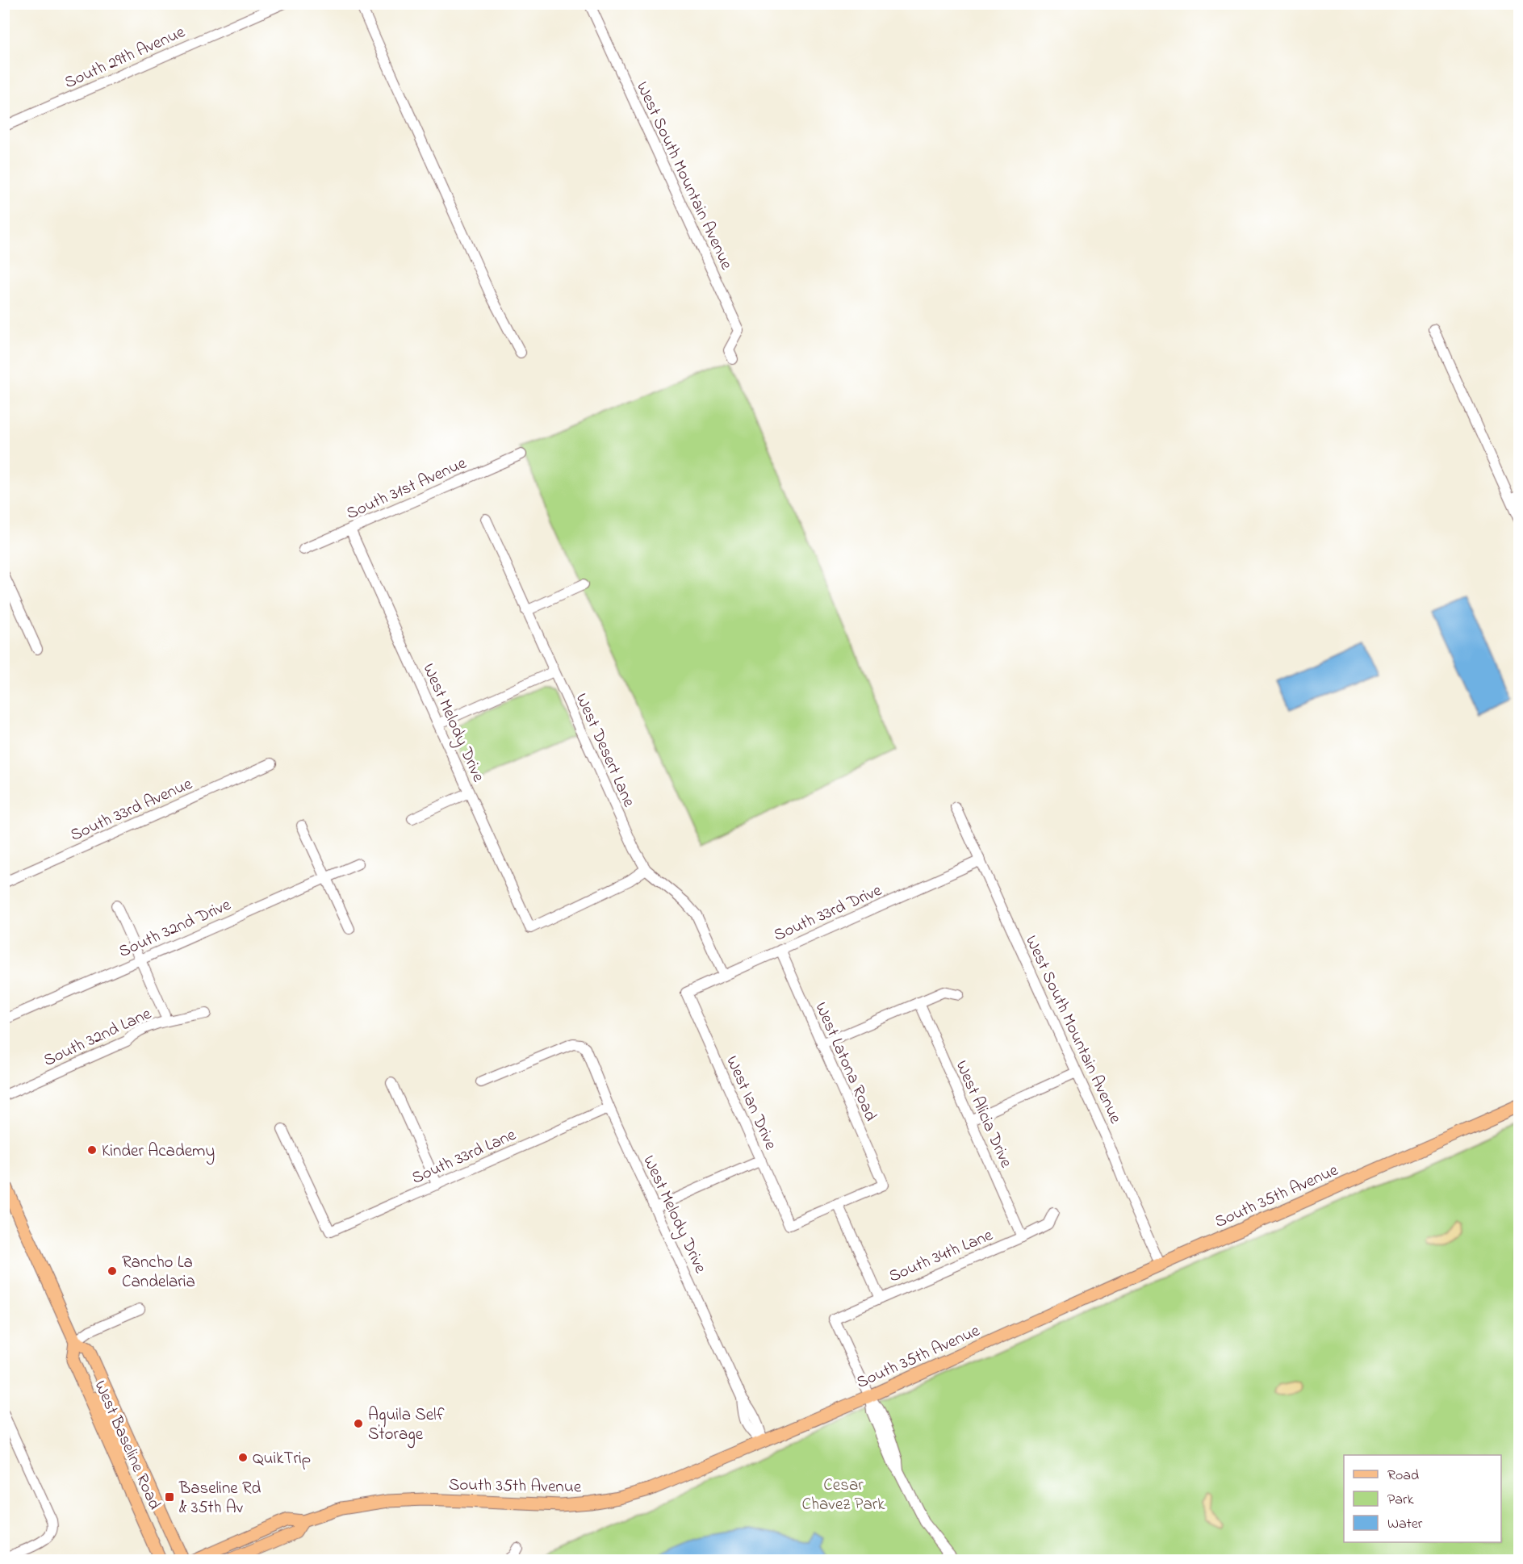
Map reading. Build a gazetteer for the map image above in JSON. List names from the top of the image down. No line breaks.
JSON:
{"streets":{"main road":["South 35th Avenue","West Baseline Road"],"street":["South 29th Avenue","West South Mountain Avenue","South 31st Avenue","West Melody Drive","West Desert Lane","South 33rd Avenue","South 33rd Drive","South 32nd Drive","South 32nd Lane","West Latona Road","West Ian Drive","West Alicia Drive","South 33rd Lane","South 34th Lane"]},"crossings":[["West South Mountain Avenue","South 33rd Drive"],["West South Mountain Avenue","South 35th Avenue"],["South 31st Avenue","West Melody Drive"],["West Melody Drive","West Desert Lane"],["West Melody Drive","South 33rd Lane"],["West Melody Drive","South 35th Avenue"],["West Desert Lane","South 33rd Drive"],["South 33rd Drive","West Latona Road"],["South 33rd Drive","West Ian Drive"],["West Latona Road","West Ian Drive"],["West Alicia Drive","South 34th Lane"],["South 35th Avenue","South 34th Lane"]],"parks":["Cesar Chavez Park"],"places":{"other":["Kinder Academy","Rancho La Candelaria","Aguila Self Storage","QuikTrip"],"transit":["Baseline Rd & 35th Av"]},"legend":["Road","Park","Water"]}
